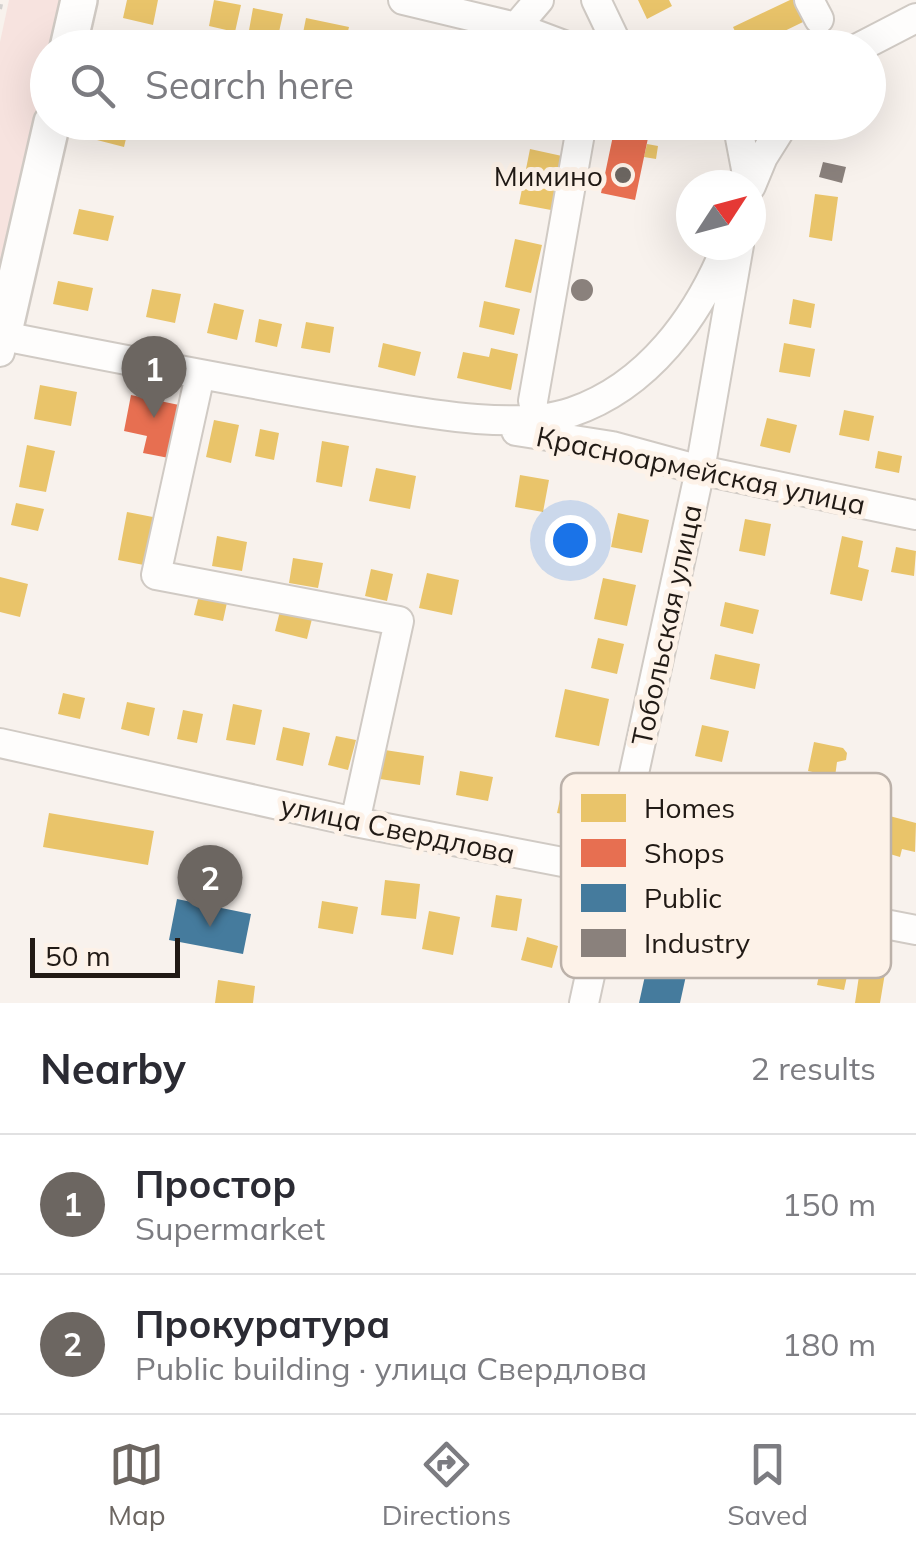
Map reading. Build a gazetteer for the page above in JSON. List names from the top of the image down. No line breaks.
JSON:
{"streets":{"street":["Красноармейская улица","Тобольская улица","улица Свердлова"]},"crossings":[["Красноармейская улица","Тобольская улица"]],"places":["Мимино"],"legend":["Homes","Shops","Public","Industry"],"scale_bar":"50 m","north":"top right","page":{"search":"Search here","pins":["1","2"],"scale":"50 m","heading":["Nearby","2 results"],"list":[{"mark":"1","name":"Простор","note":"Supermarket","value":"150 m"},{"mark":"2","name":"Прокуратура","note":"Public building · улица Свердлова","value":"180 m"}],"nav":["Map","Directions","Saved"]}}
